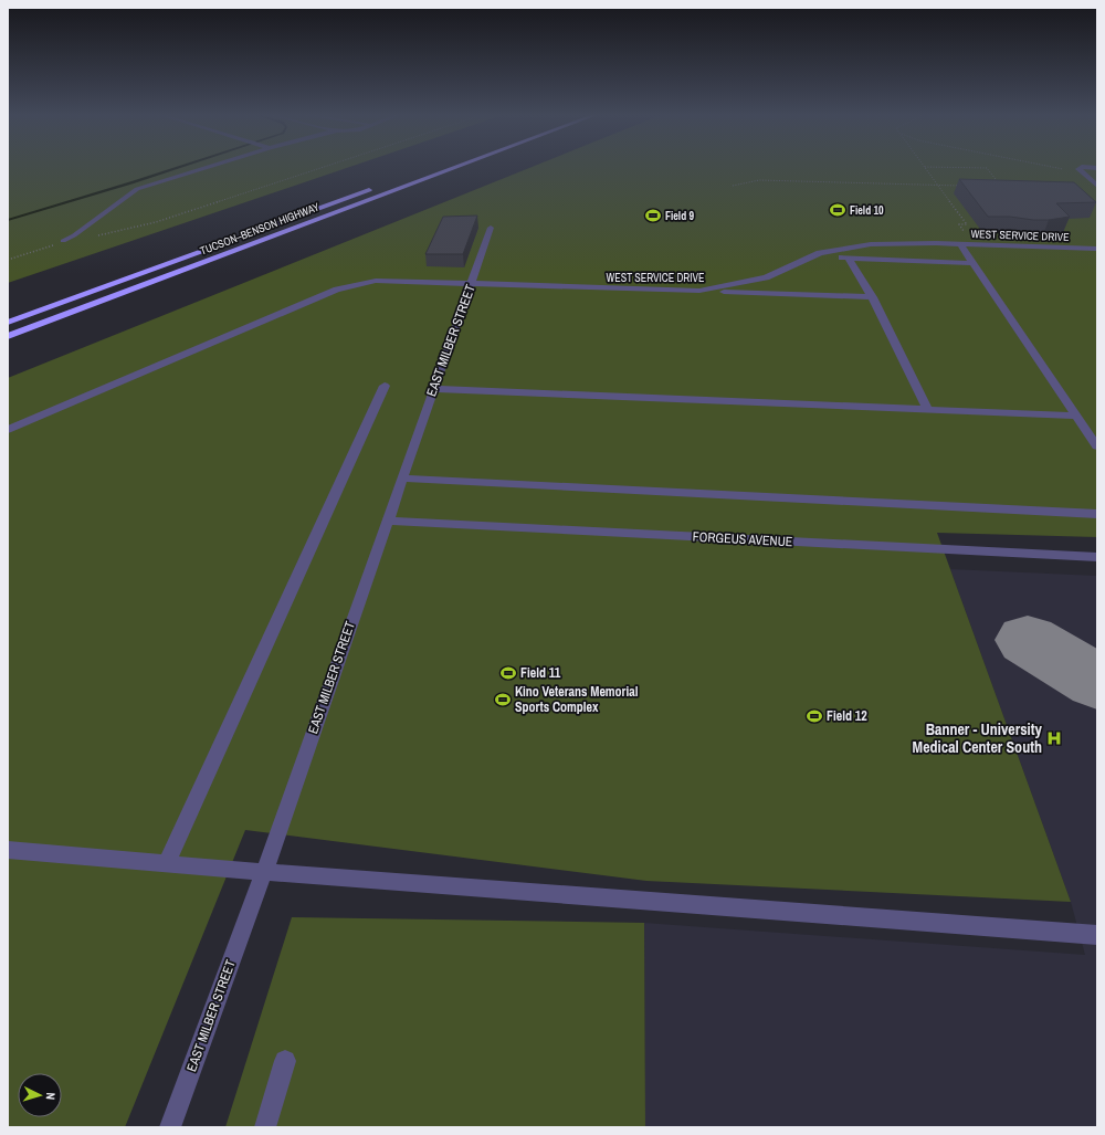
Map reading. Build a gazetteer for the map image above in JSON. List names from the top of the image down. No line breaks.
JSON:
{"streets":{"highway":["TUCSON–BENSON HIGHWAY"],"street":["WEST SERVICE DRIVE","EAST MILBER STREET","FORGEUS AVENUE"]},"crossings":[["WEST SERVICE DRIVE","EAST MILBER STREET"],["EAST MILBER STREET","FORGEUS AVENUE"]],"places":{"sports":["Field 10","Field 9","Field 11","Kino Veterans Memorial Sports Complex","Field 12"],"hospital":["Banner - University Medical Center South"]},"north":"right"}
